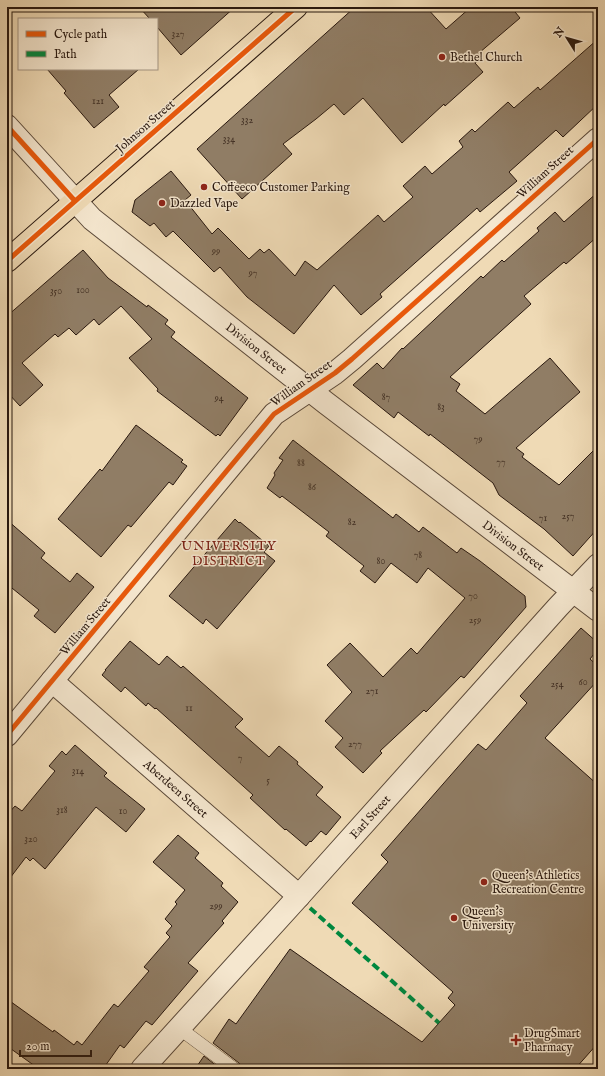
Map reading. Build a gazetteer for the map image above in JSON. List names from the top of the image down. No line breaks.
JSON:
{"streets":{"main road":["Johnson Street"],"street":["William Street","Division Street","Aberdeen Street","Earl Street"]},"crossings":[["Johnson Street","Division Street"],["William Street","Division Street"],["William Street","Aberdeen Street"],["Division Street","Earl Street"],["Aberdeen Street","Earl Street"]],"districts":["UNIVERSITY DISTRICT"],"places":{"other":["Bethel Church","Coffeeco Customer Parking","Dazzled Vape","Queen's Athletics Recreation Centre","Queen's University"],"health":["DrugSmart Pharmacy"]},"house_numbers":["327","121","332","334","99","97","100","350","87","94","83","79","77","88","86","257","71","82","78","80","70","259","60","254","271","11","277","7","314","5","318","10","320","299"],"legend":["Cycle path","Path"],"scale_bar":"20 m","north":"top left"}
